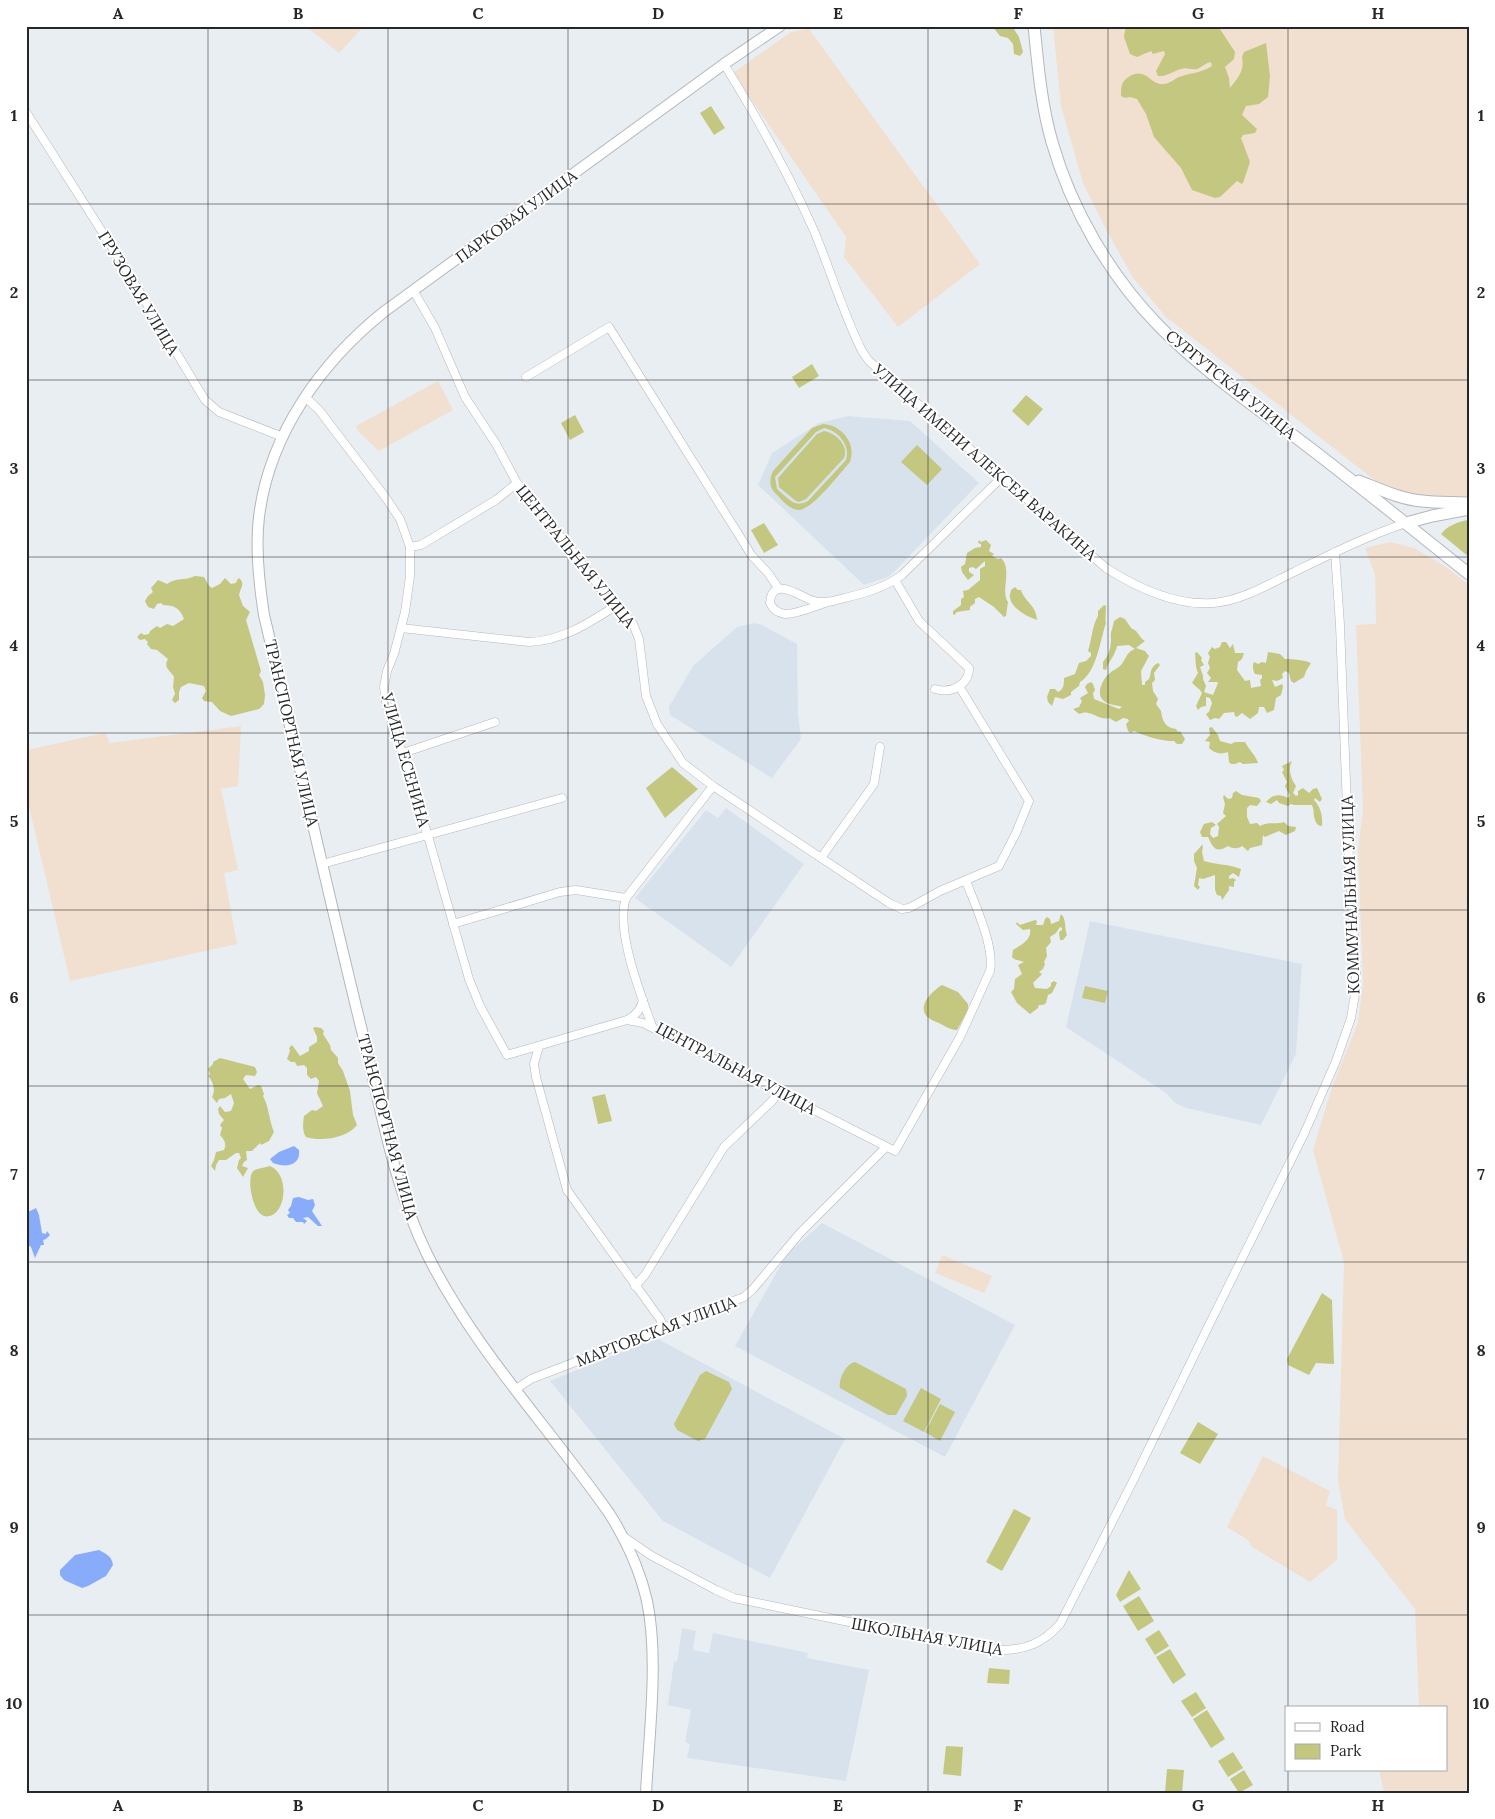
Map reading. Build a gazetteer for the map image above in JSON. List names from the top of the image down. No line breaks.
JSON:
{"streets":{"main road":["СУРГУТСКАЯ УЛИЦА"],"street":["ПАРКОВАЯ УЛИЦА","ГРУЗОВАЯ УЛИЦА","УЛИЦА ИМЕНИ АЛЕКСЕЯ ВАРАКИНА","ЦЕНТРАЛЬНАЯ УЛИЦА","ТРАНСПОРТНАЯ УЛИЦА","УЛИЦА ЕСЕНИНА","КОММУНАЛЬНАЯ УЛИЦА","МАРТОВСКАЯ УЛИЦА","ШКОЛЬНАЯ УЛИЦА"]},"crossings":[["ПАРКОВАЯ УЛИЦА","ГРУЗОВАЯ УЛИЦА"],["ПАРКОВАЯ УЛИЦА","УЛИЦА ИМЕНИ АЛЕКСЕЯ ВАРАКИНА"],["ПАРКОВАЯ УЛИЦА","ЦЕНТРАЛЬНАЯ УЛИЦА"],["ПАРКОВАЯ УЛИЦА","ТРАНСПОРТНАЯ УЛИЦА"],["ПАРКОВАЯ УЛИЦА","УЛИЦА ЕСЕНИНА"],["ГРУЗОВАЯ УЛИЦА","ТРАНСПОРТНАЯ УЛИЦА"],["СУРГУТСКАЯ УЛИЦА","УЛИЦА ИМЕНИ АЛЕКСЕЯ ВАРАКИНА"],["УЛИЦА ИМЕНИ АЛЕКСЕЯ ВАРАКИНА","КОММУНАЛЬНАЯ УЛИЦА"],["ЦЕНТРАЛЬНАЯ УЛИЦА","МАРТОВСКАЯ УЛИЦА"],["ТРАНСПОРТНАЯ УЛИЦА","МАРТОВСКАЯ УЛИЦА"],["ТРАНСПОРТНАЯ УЛИЦА","ШКОЛЬНАЯ УЛИЦА"],["КОММУНАЛЬНАЯ УЛИЦА","ШКОЛЬНАЯ УЛИЦА"]],"legend":["Road","Park"],"grid":{"columns":["A","B","C","D","E","F","G","H"],"rows":["1","2","3","4","5","6","7","8","9","10"]}}
